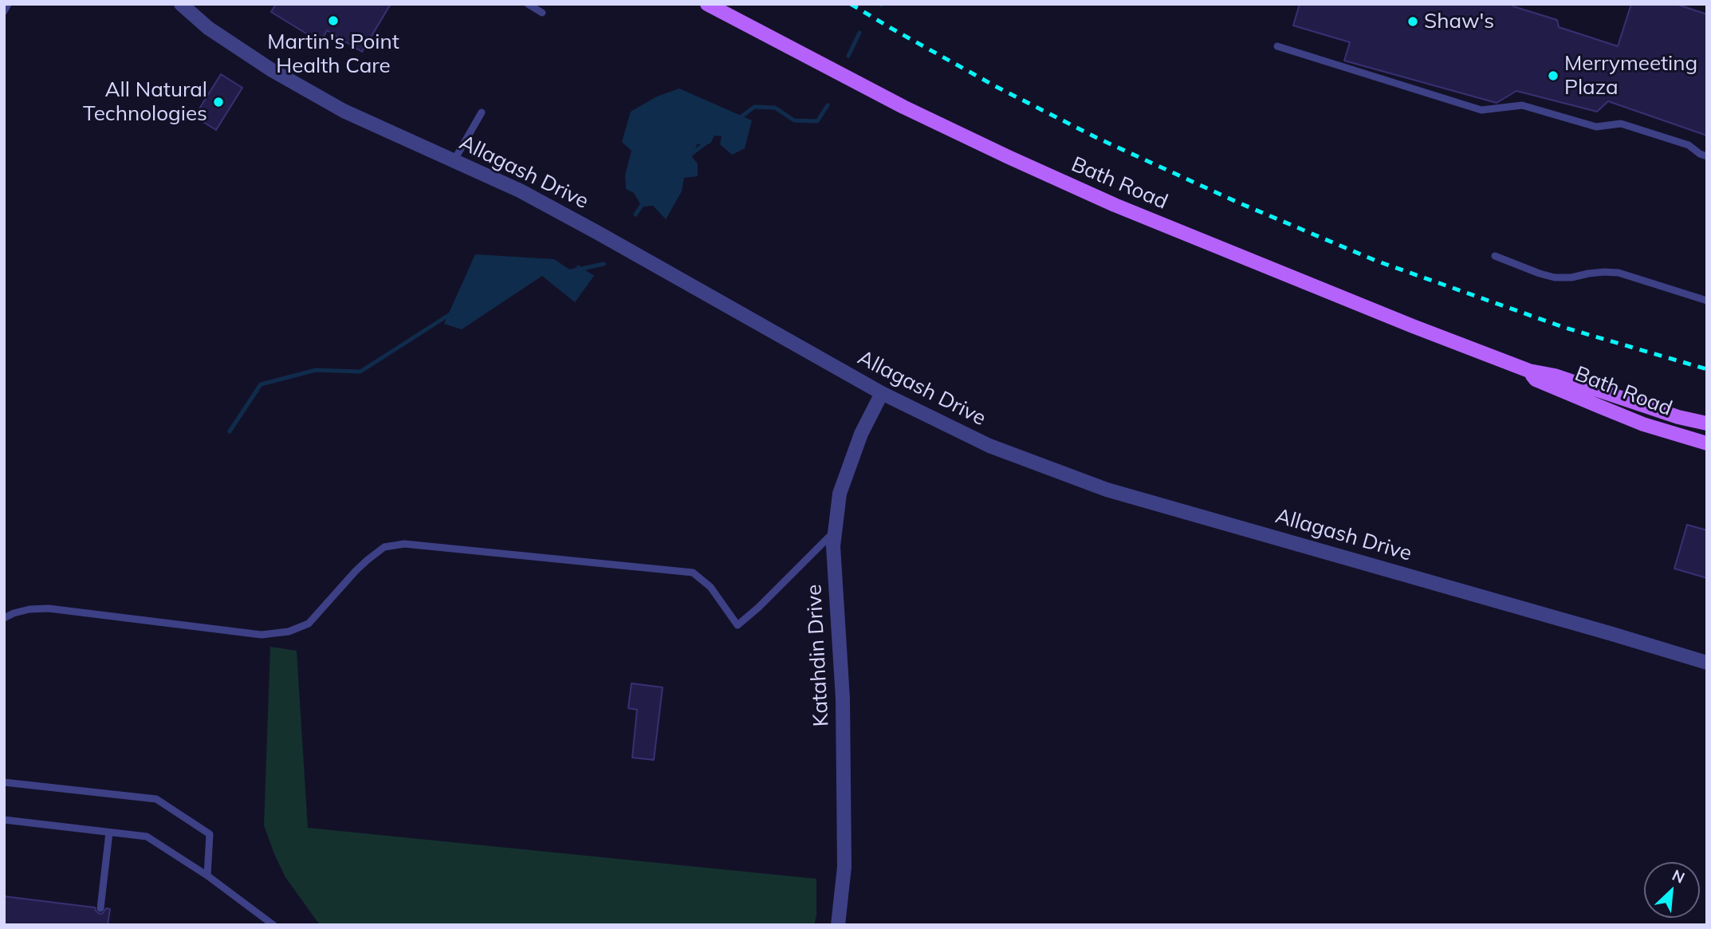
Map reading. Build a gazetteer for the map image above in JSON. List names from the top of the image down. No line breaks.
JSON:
{"streets":{"main road":["Bath Road"],"street":["Allagash Drive","Katahdin Drive"]},"crossings":[["Allagash Drive","Katahdin Drive"]],"places":["Martin's Point Health Care","Shaw's","Merrymeeting Plaza","All Natural Technologies"],"north":"top right"}
